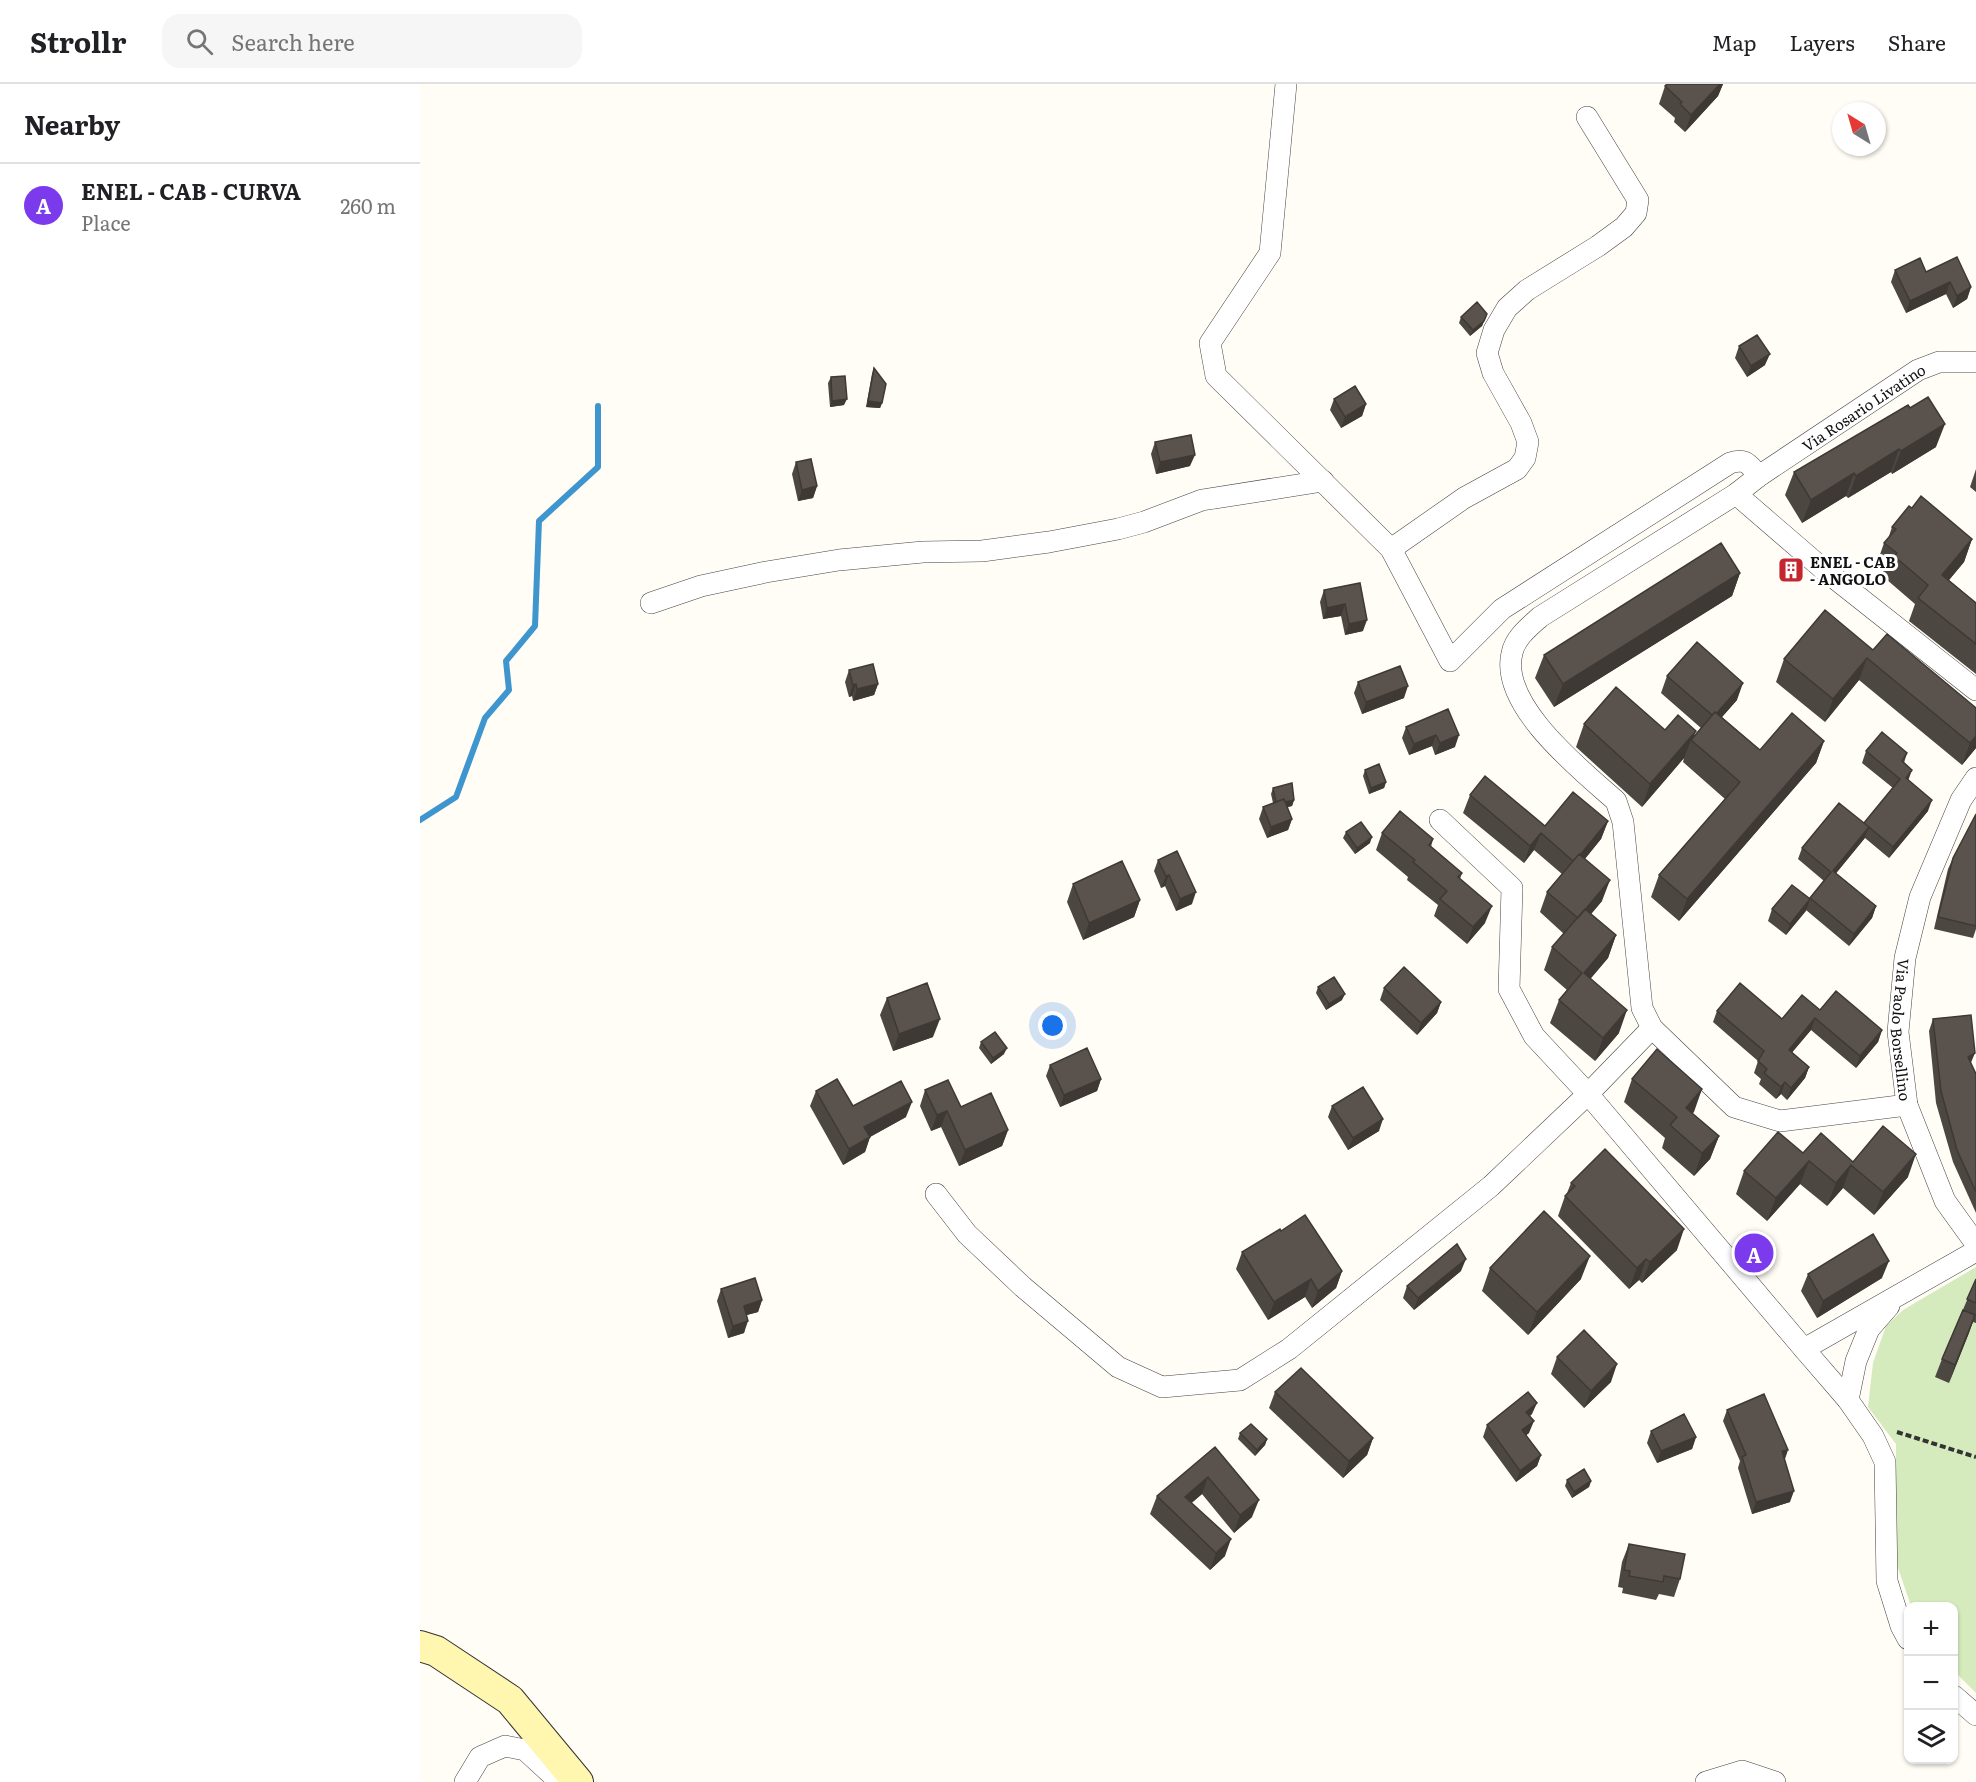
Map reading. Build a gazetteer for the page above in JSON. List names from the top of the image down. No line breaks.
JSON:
{"streets":{"street":["Via Rosario Livatino","Via Paolo Borsellino"]},"places":{"building":["ENEL - CAB - ANGOLO"]},"north":"top left","page":{"header":"Strollr","search":"Search here","nav":["Map","Layers","Share"],"heading":"Nearby","list":[{"mark":"A","name":"ENEL - CAB - CURVA","note":"Place","value":"260 m"}],"pins":"A","map_buttons":["+","−"]}}
